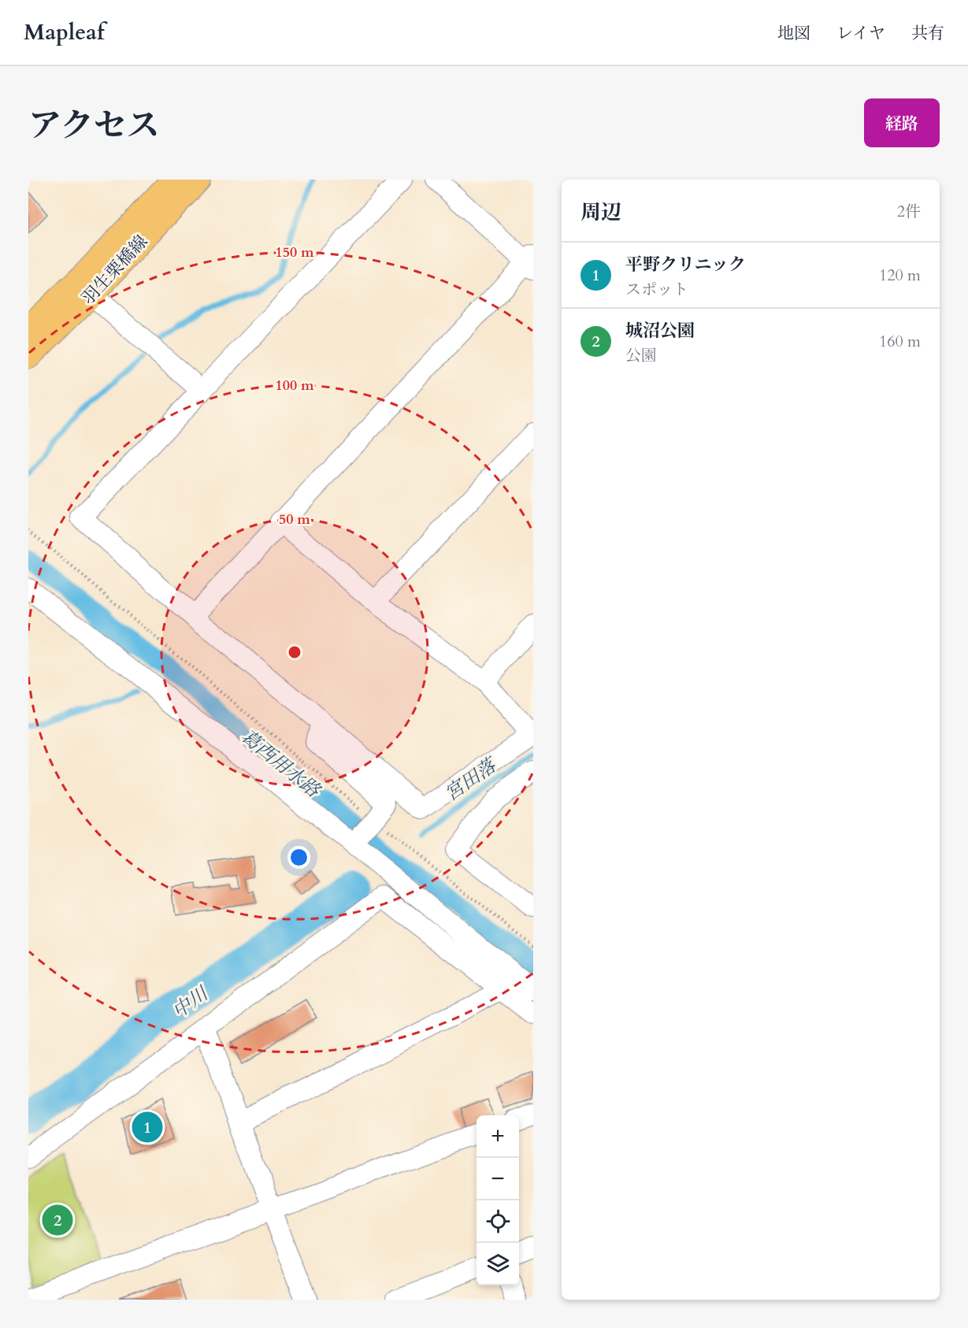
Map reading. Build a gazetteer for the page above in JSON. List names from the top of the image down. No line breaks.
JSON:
{"streets":{"main road":["羽生栗橋線"]},"water":["葛西用水路","宮田落","中川"],"page":{"header":"Mapleaf","nav":["地図","レイヤ","共有"],"title":"アクセス","buttons":"経路","heading":["周辺","2件"],"list":[{"mark":"1","name":"平野クリニック","note":"スポット","value":"120 m"},{"mark":"2","name":"城沼公園","note":"公園","value":"160 m"}],"pins":["1","2"],"map_buttons":["+","−"]},"rings":["150 m","100 m","50 m"]}
